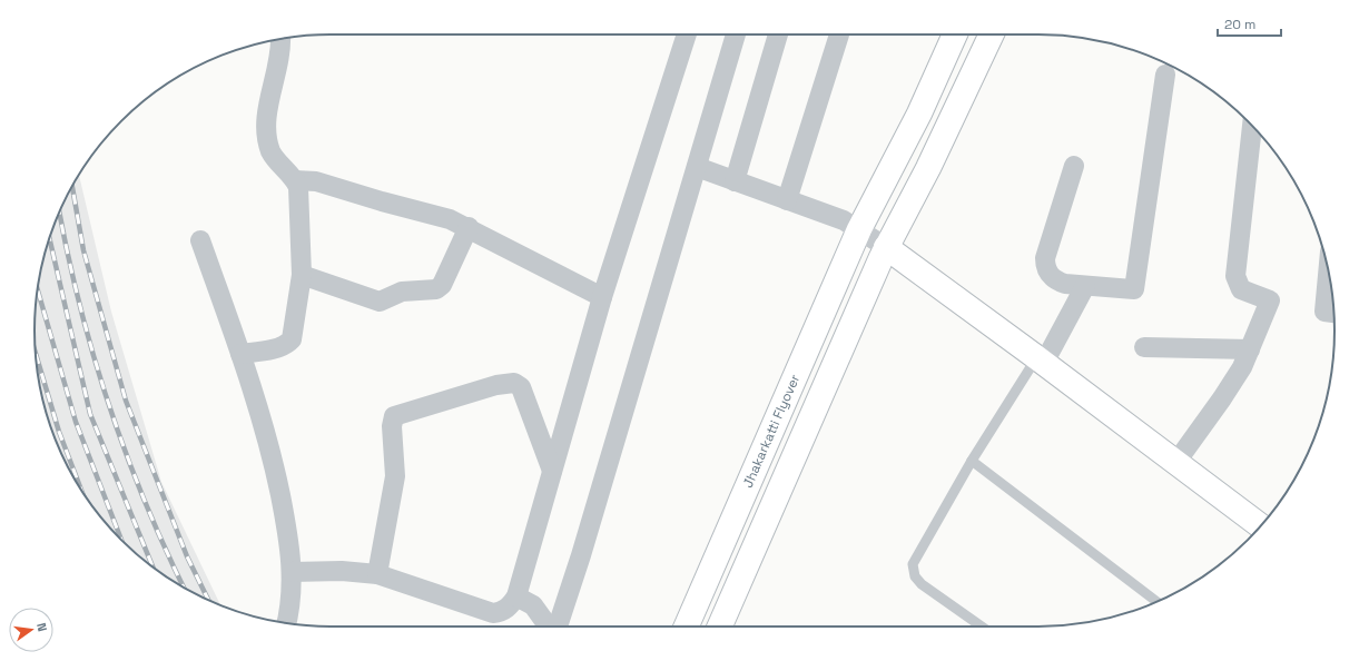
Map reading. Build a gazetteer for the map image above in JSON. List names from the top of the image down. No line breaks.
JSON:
{"streets":{"main road":["Jhakarkatti Flyover"]},"scale_bar":"20 m","north":"right"}
